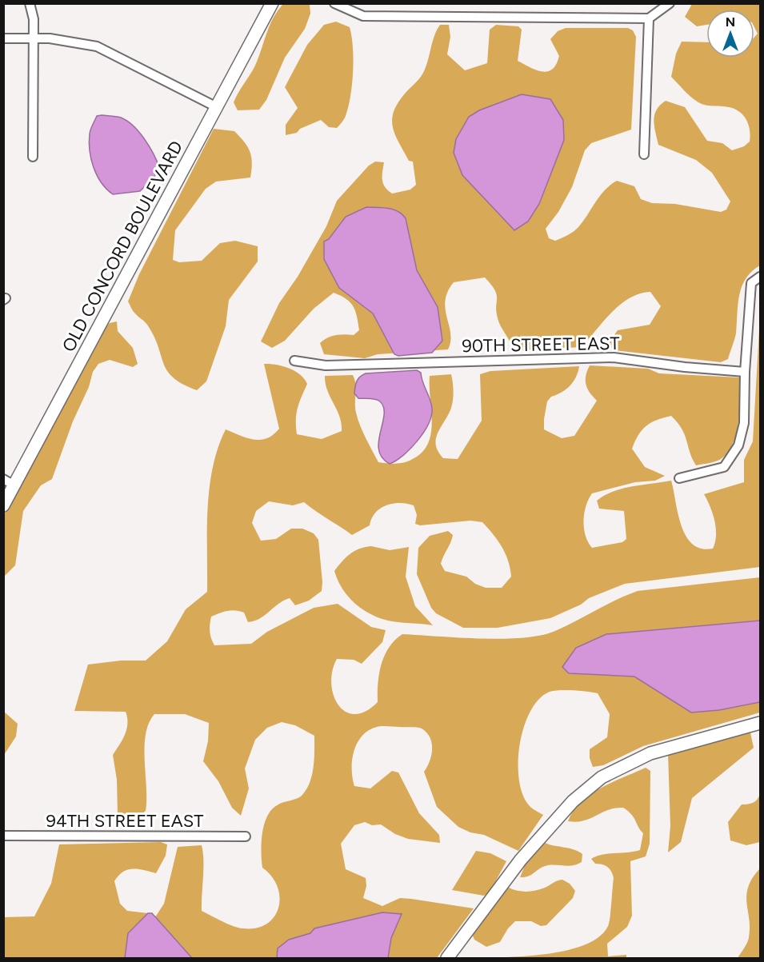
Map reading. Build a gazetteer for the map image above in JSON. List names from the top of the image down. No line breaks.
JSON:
{"streets":{"street":["OLD CONCORD BOULEVARD","90TH STREET EAST","94TH STREET EAST"]},"north":"top"}
